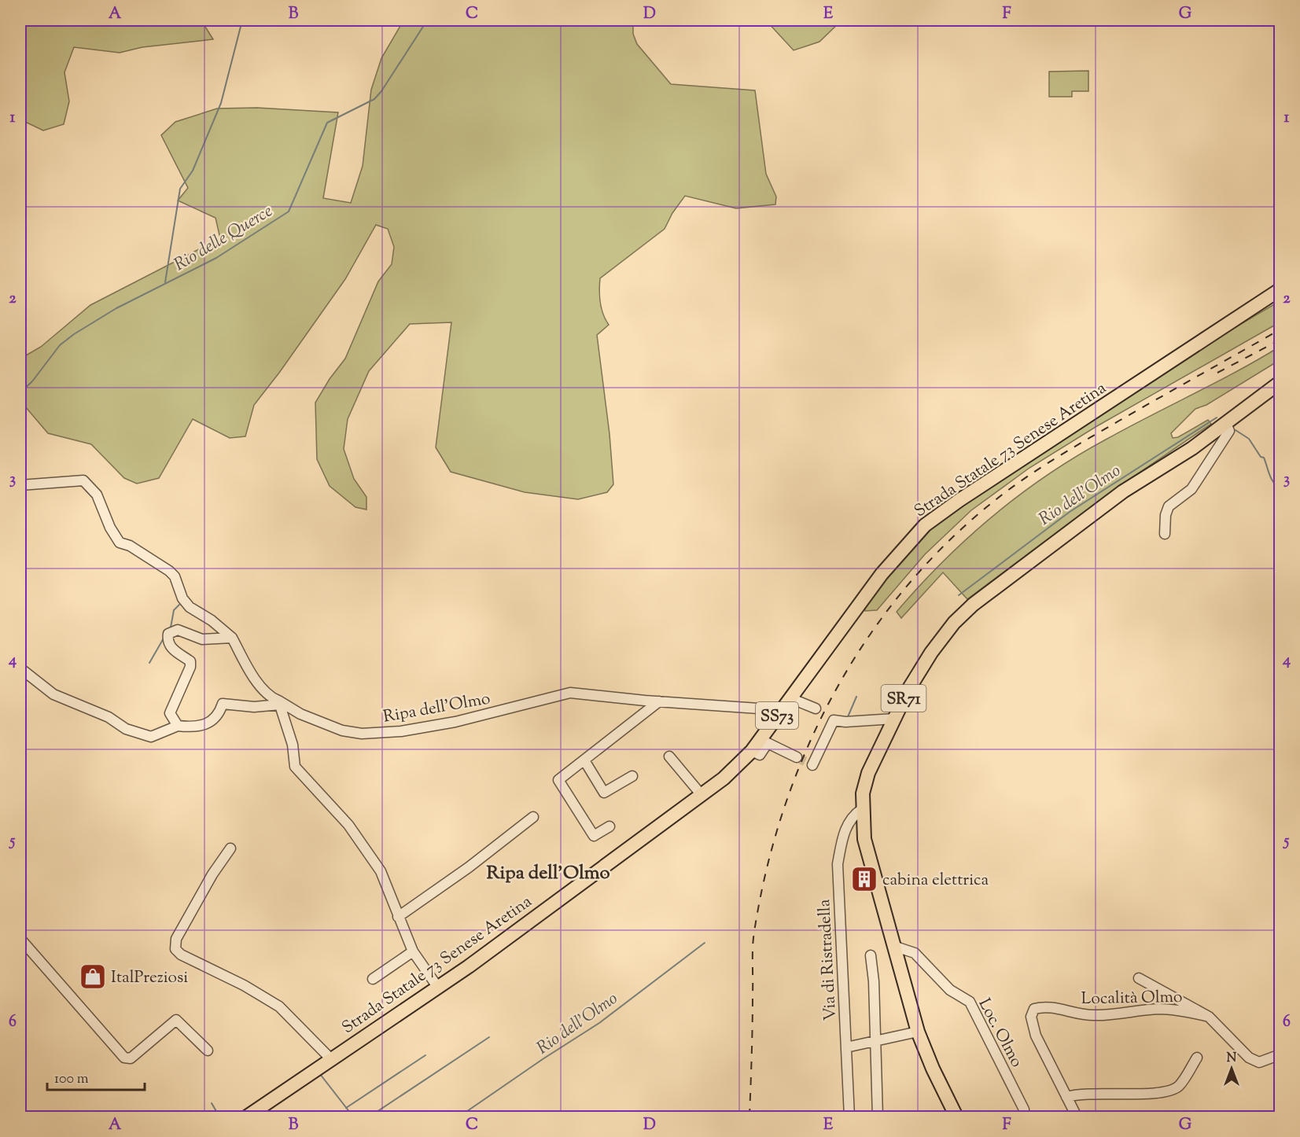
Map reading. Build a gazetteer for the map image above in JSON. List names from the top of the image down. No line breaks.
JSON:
{"streets":{"main road":["Strada Statale 73 Senese Aretina","SR71","SS73"],"street":["Ripa dell'Olmo","Via di Ristradella","Località Olmo","Loc. Olmo"]},"crossings":[["Strada Statale 73 Senese Aretina","Ripa dell'Olmo"],["SR71","Via di Ristradella"],["SR71","Loc. Olmo"]],"districts":["Ripa dell'Olmo"],"water":["Rio delle Querce","Rio dell'Olmo"],"places":{"building":["cabina elettrica"],"shop":["ItalPreziosi"]},"scale_bar":"100 m","north":"top","grid":{"columns":["A","B","C","D","E","F","G"],"rows":["1","2","3","4","5","6"]}}
